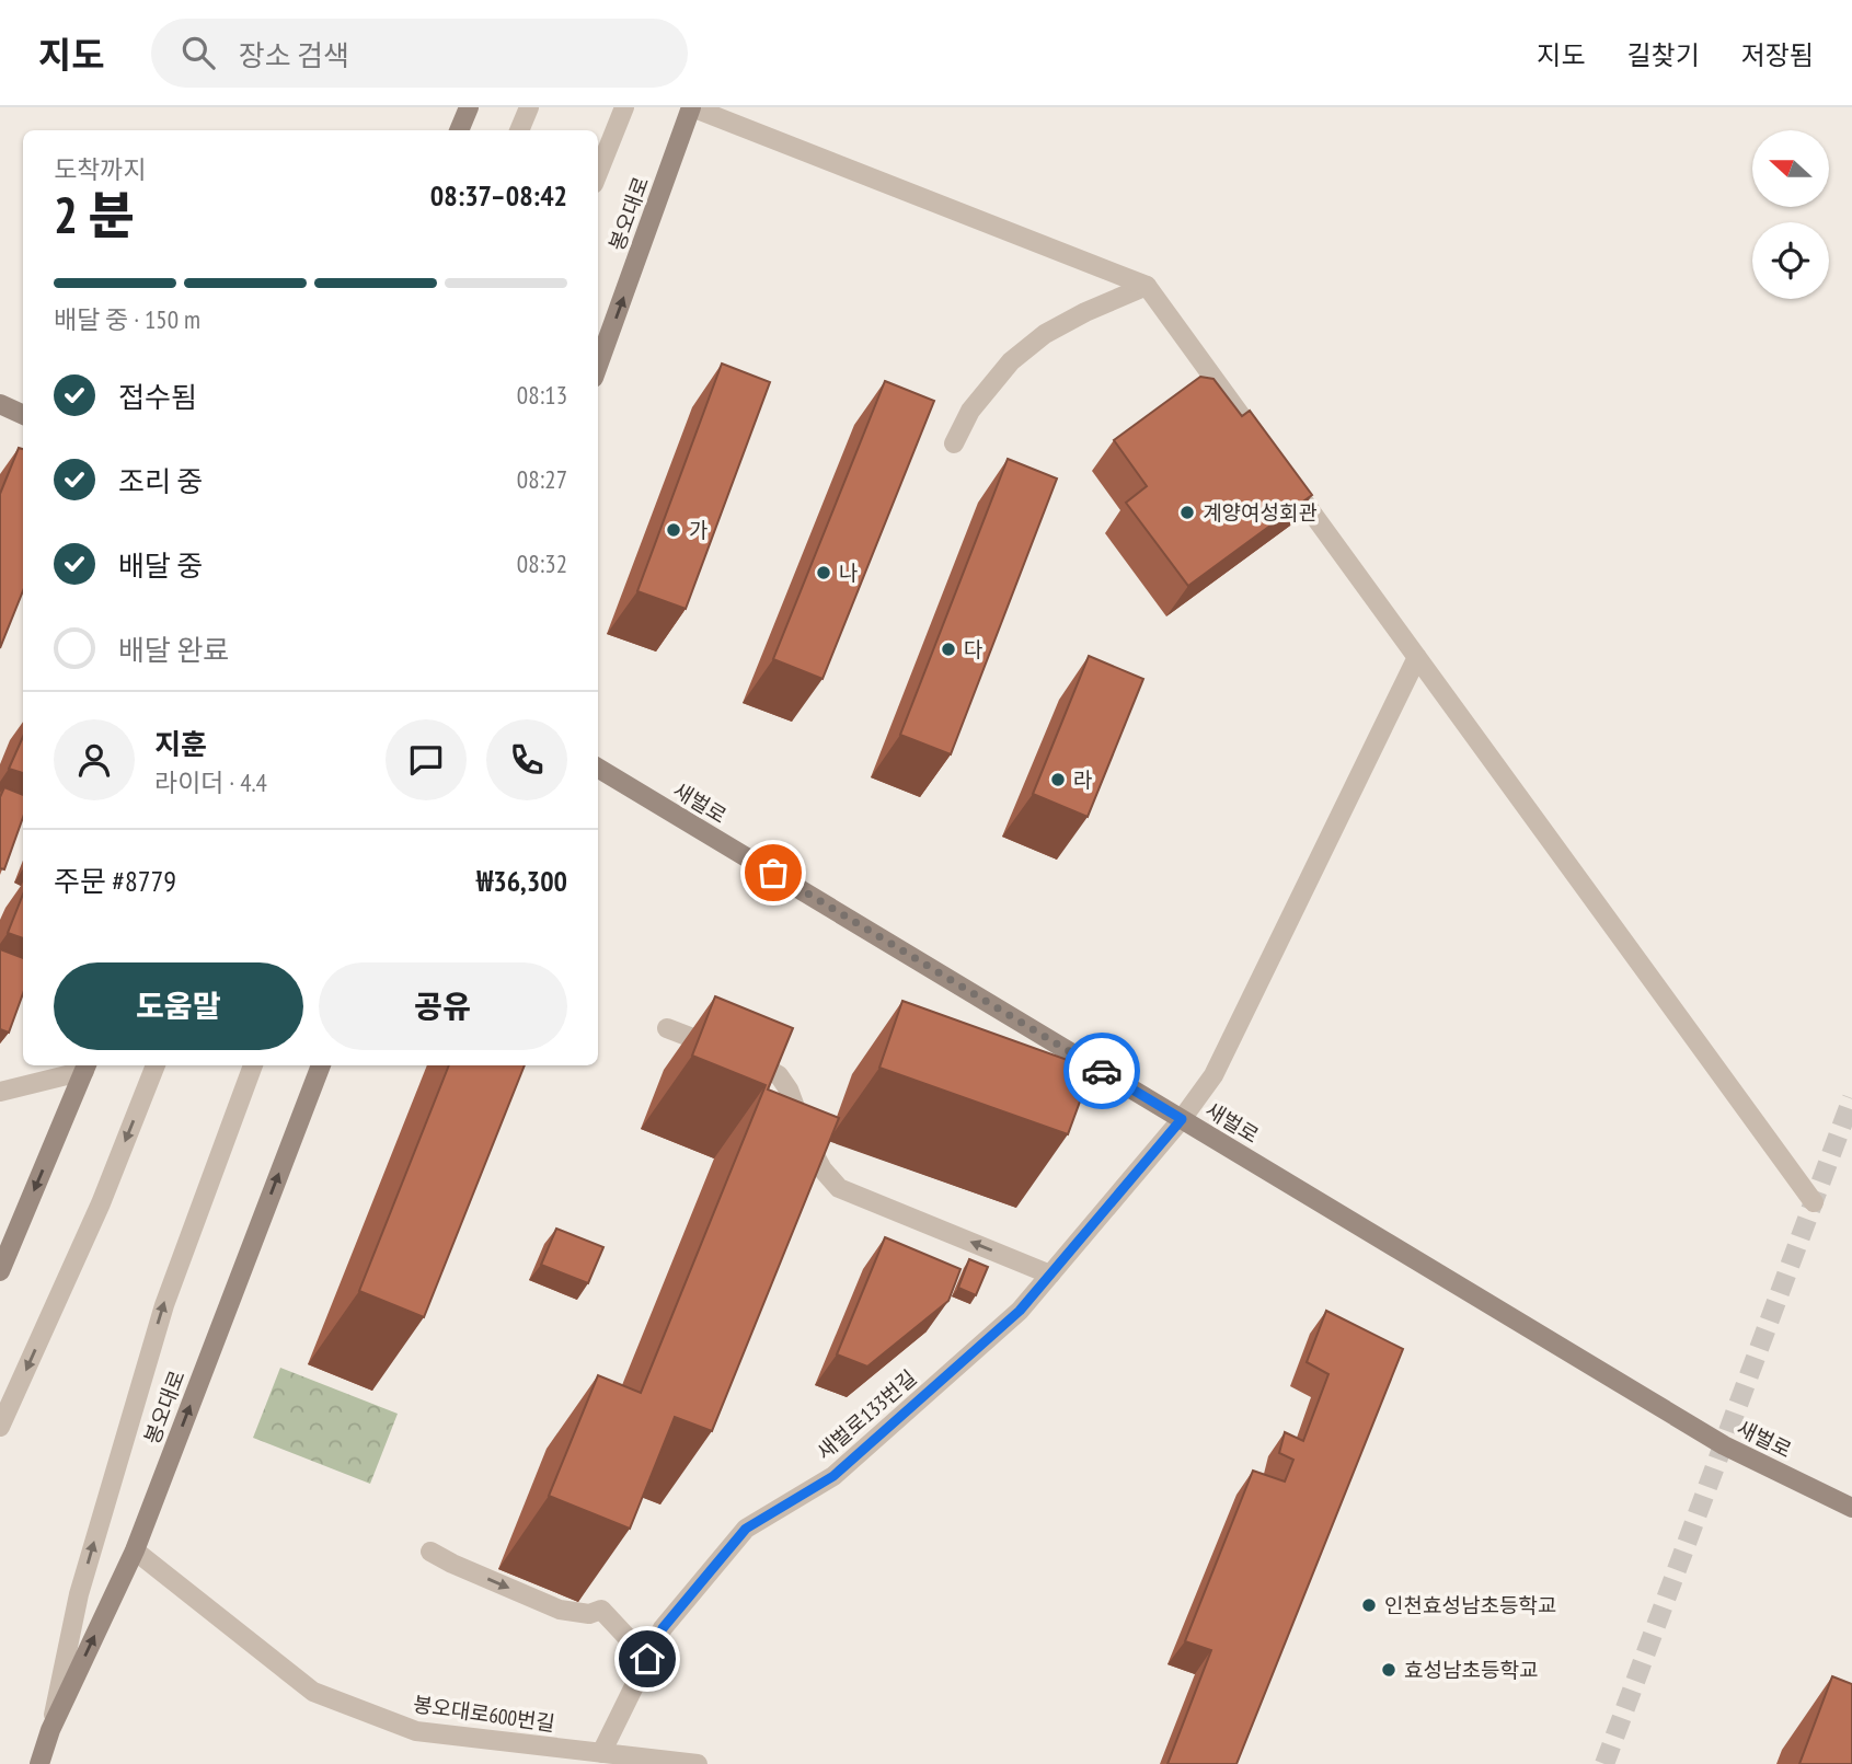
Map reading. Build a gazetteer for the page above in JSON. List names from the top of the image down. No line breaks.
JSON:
{"streets":{"street":["봉오대로","새벌로","새벌로133번길","봉오대로600번길"]},"crossings":[["봉오대로","봉오대로600번길"],["새벌로","새벌로133번길"],["새벌로133번길","봉오대로600번길"]],"places":["계양여성회관","가","나","다","라","인천효성남초등학교","효성남초등학교"],"north":"left","page":{"header":"지도","search":"장소 검색","nav":["지도","길찾기","저장됨"],"heading":["2 분","도착까지","08:37–08:42"],"panel":["지훈","라이더 · 4.4","주문 #8779","₩36,300"],"bar":"배달 중 · 150 m","list":[["접수됨","08:13"],["조리 중","08:27"],["배달 중","08:32"],"배달 완료"],"buttons":["도움말","공유"]}}
